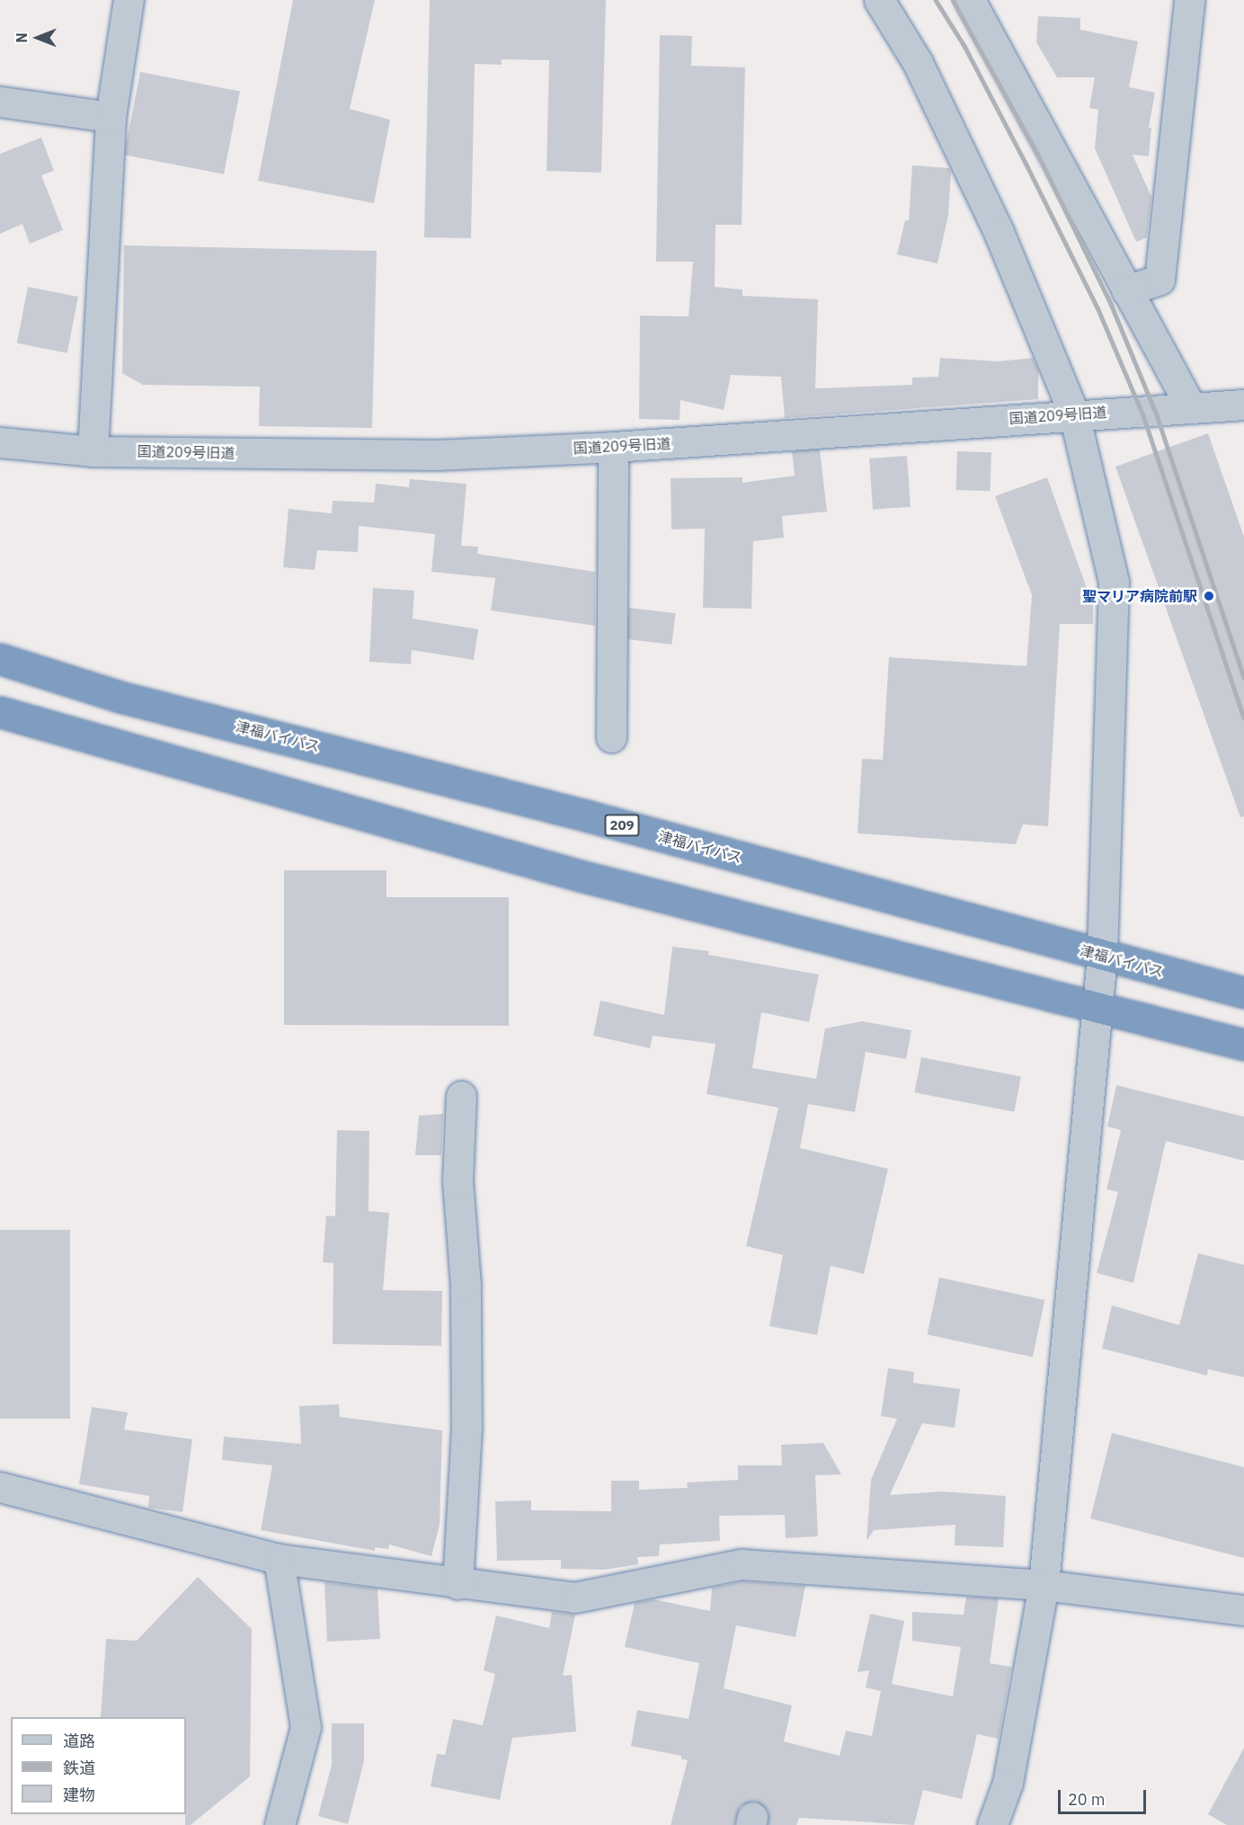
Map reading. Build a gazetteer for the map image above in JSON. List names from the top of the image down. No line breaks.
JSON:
{"streets":{"highway":["津福バイパス","209"],"street":["国道209号旧道"]},"places":["聖マリア病院前駅"],"legend":["道路","鉄道","建物"],"scale_bar":"20 m","north":"left"}
